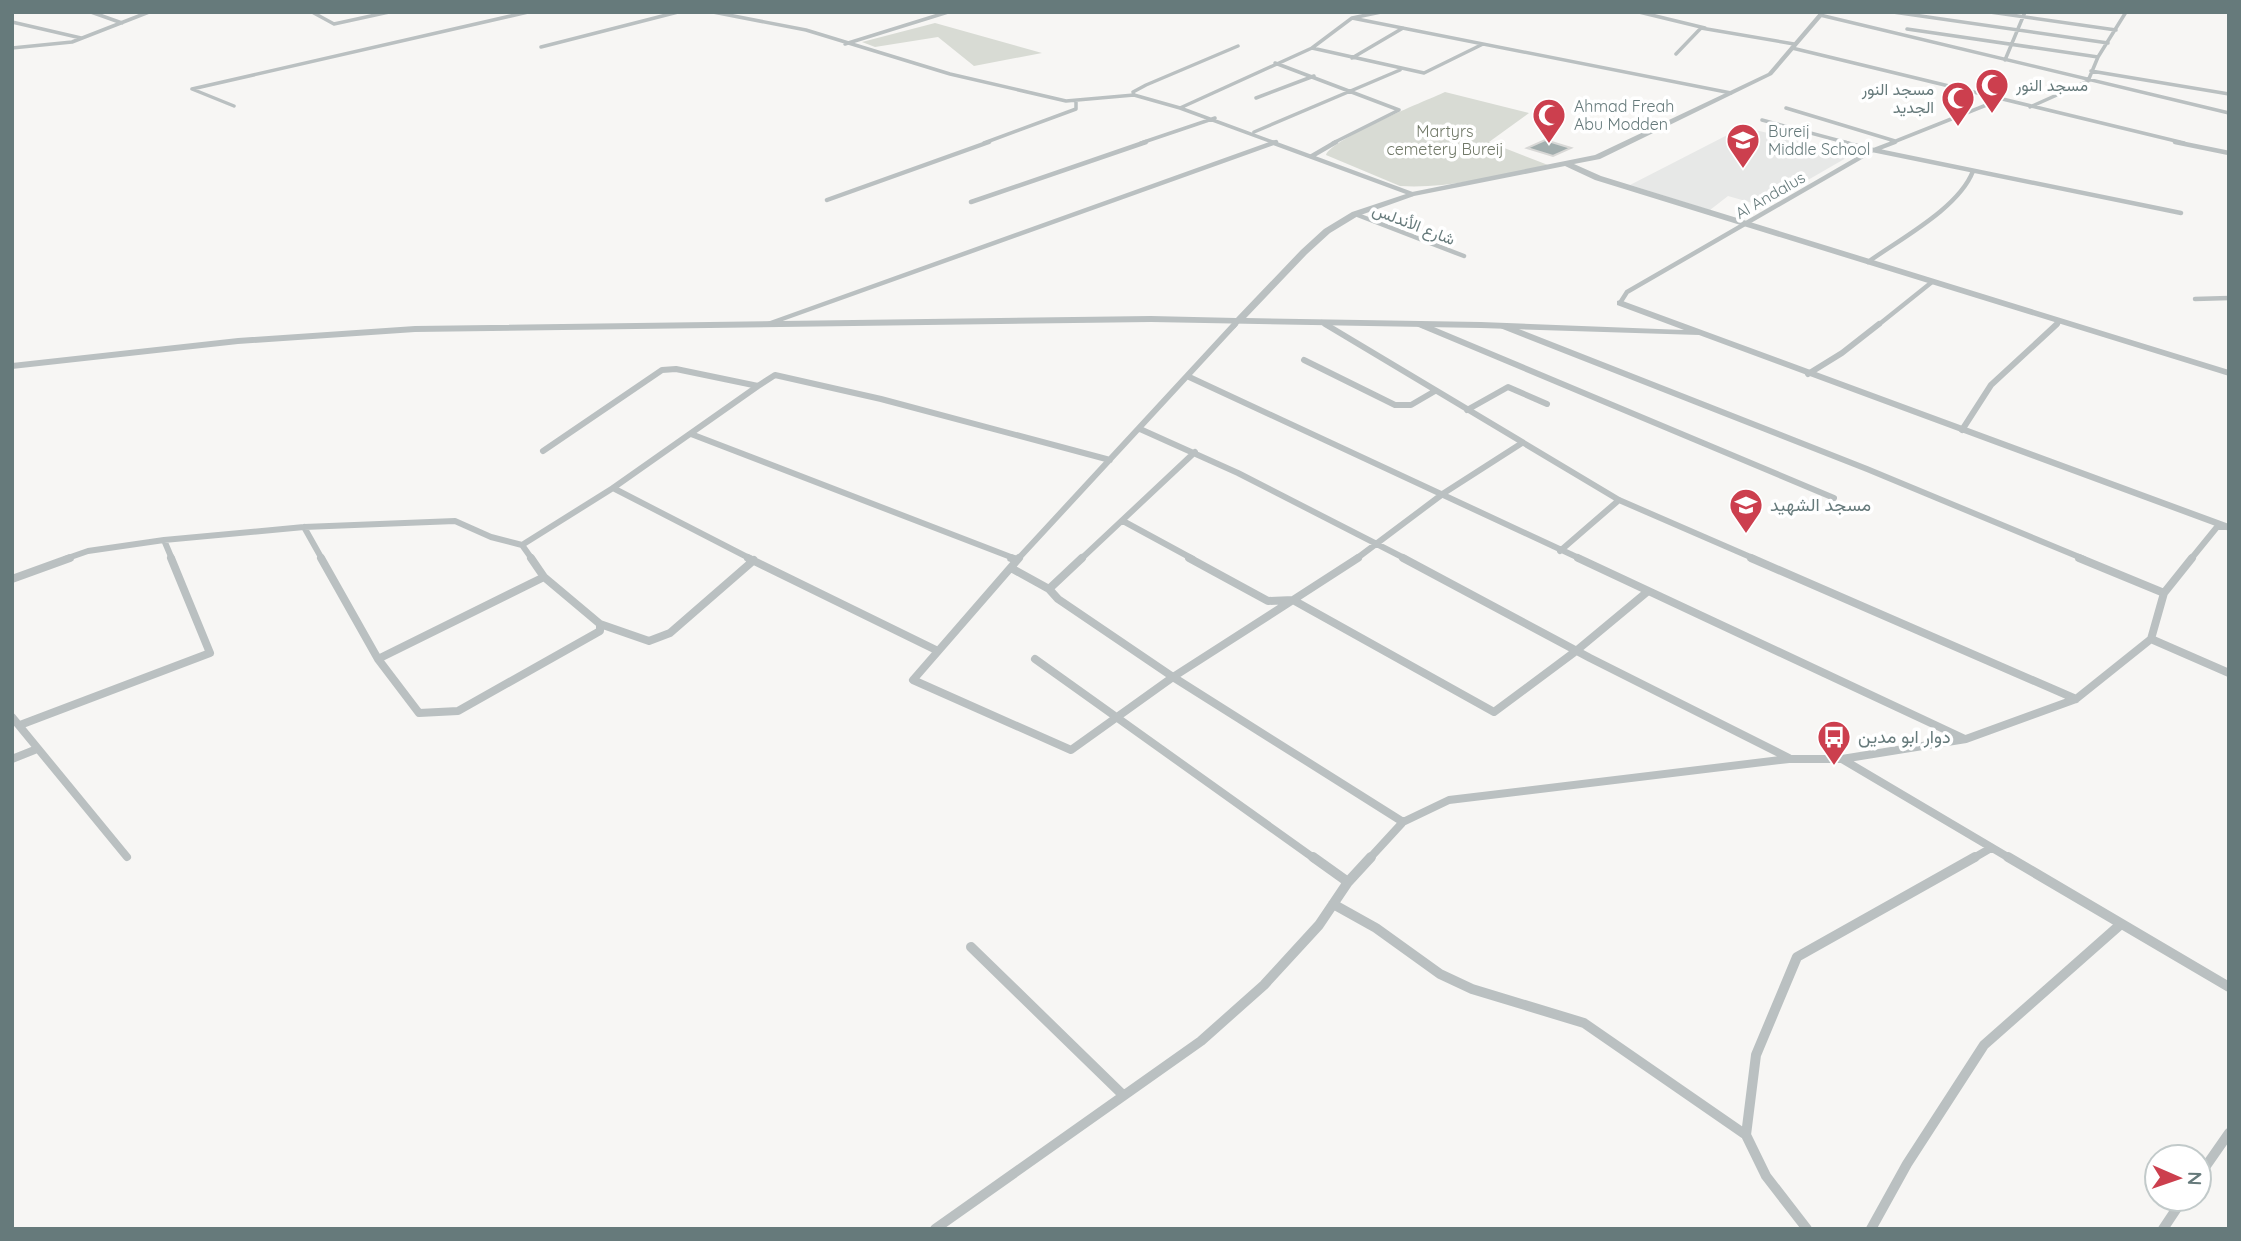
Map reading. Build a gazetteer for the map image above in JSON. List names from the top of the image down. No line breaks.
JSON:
{"streets":{"street":["Al Andalus","شارع الأندلس"]},"parks":["Martyrs cemetery Bureij"],"places":{"mosque":["مسجد النور","مسجد النور الجديد","Ahmad Freah Abu Modden"],"school or university":["Bureij Middle School","مسجد الشهيد"],"bus stop":["دوار ابو مدين"]},"north":"right"}
